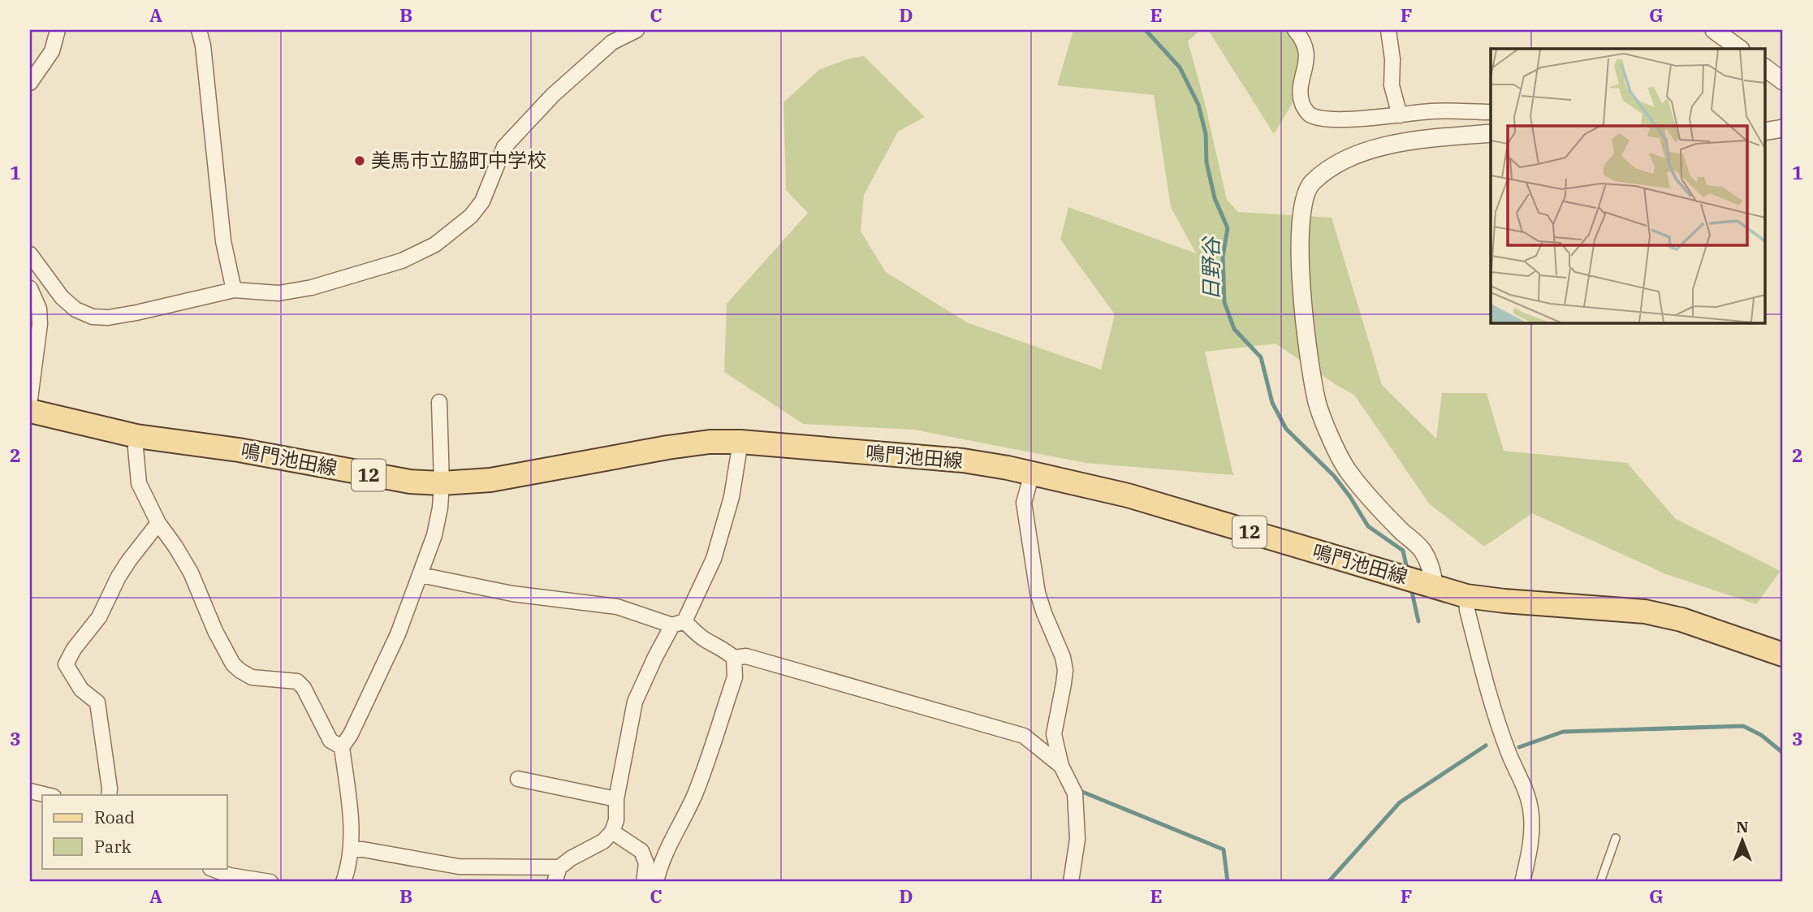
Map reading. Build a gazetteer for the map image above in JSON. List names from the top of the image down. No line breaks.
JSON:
{"streets":{"main road":["鳴門池田線","12"]},"water":["日野谷"],"places":["美馬市立脇町中学校"],"legend":["Road","Park"],"north":"top","grid":{"columns":["A","B","C","D","E","F","G"],"rows":["1","2","3"]}}
